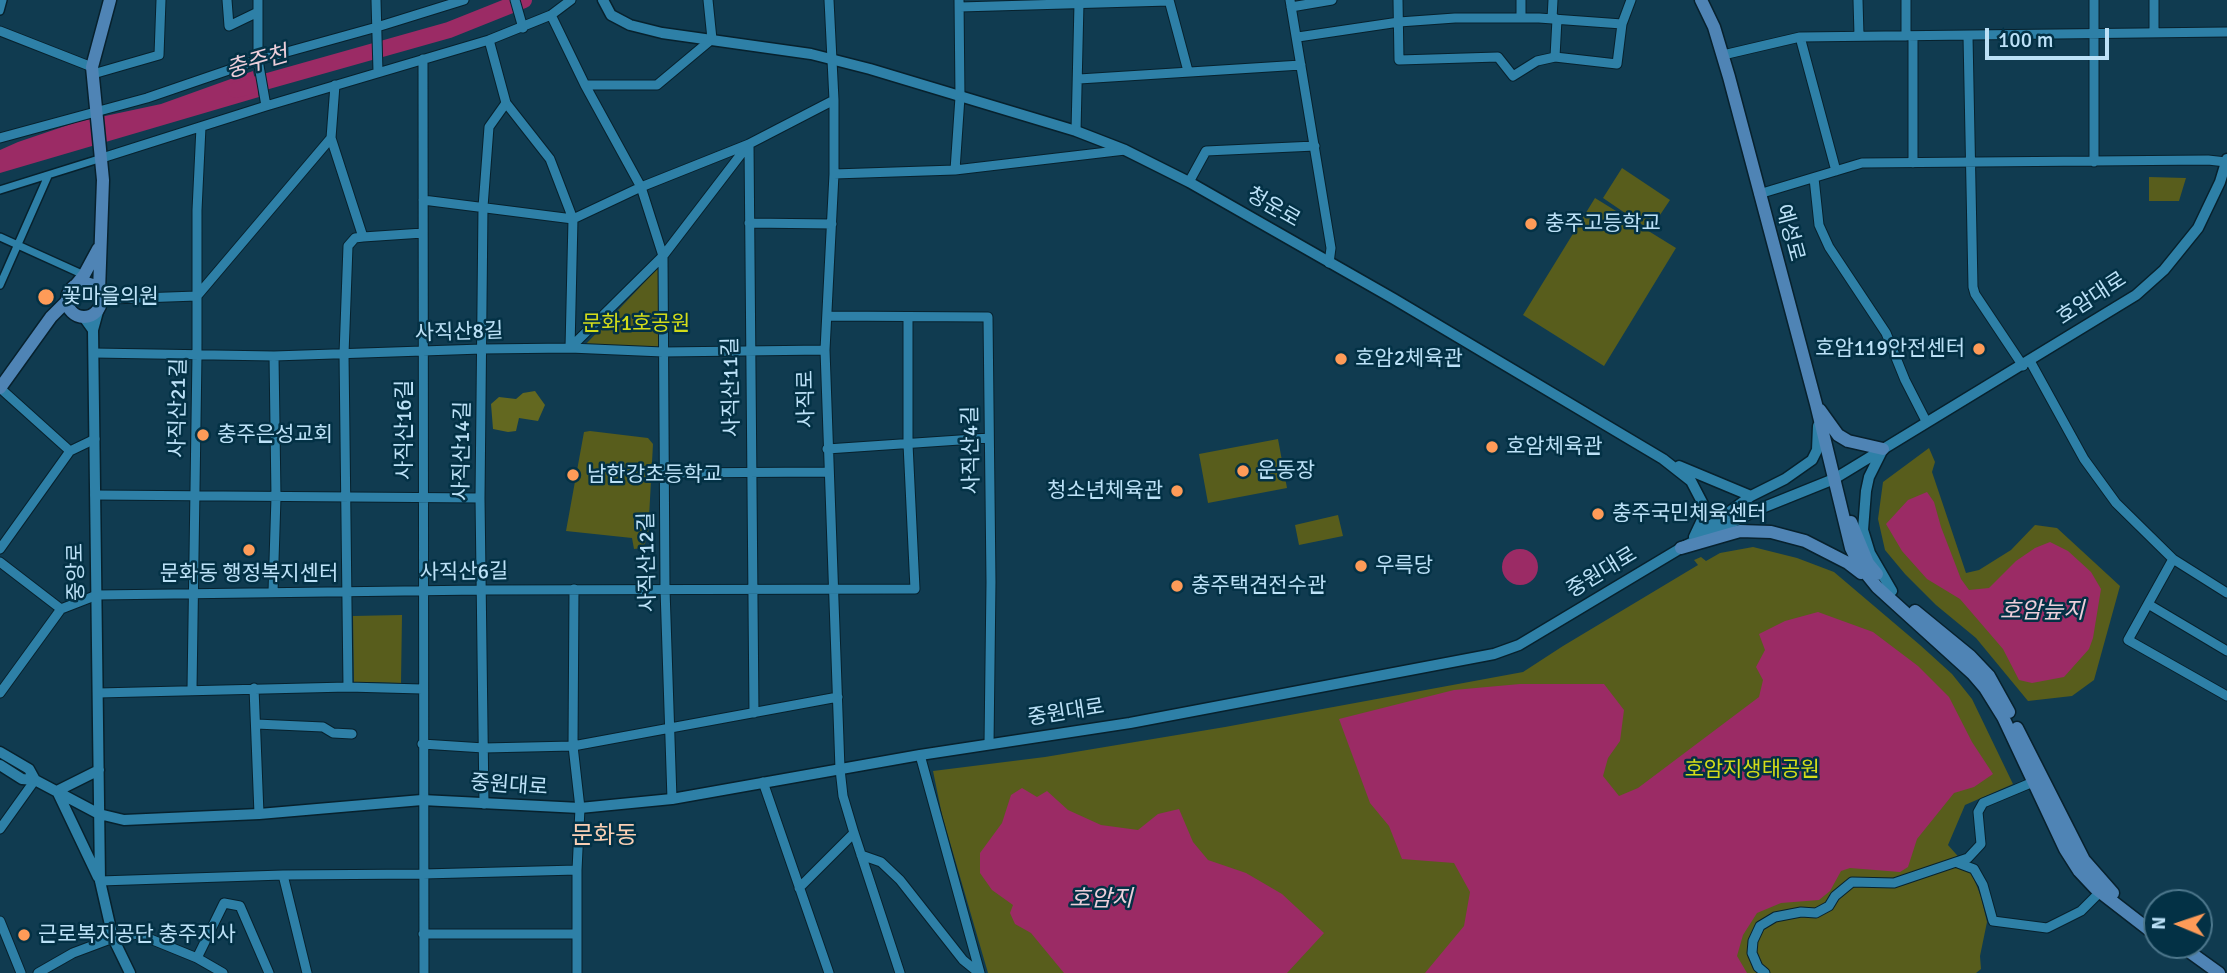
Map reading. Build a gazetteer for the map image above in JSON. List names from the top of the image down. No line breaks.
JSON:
{"streets":{"main road":["예성로"],"street":["청운로","호암대로","사직산8길","사직산11길","사직로","사직산21길","사직산16길","사직산4길","사직산14길","사직산12길","중앙로","사직산6길","중원대로"]},"crossings":[["청운로","사직로"],["예성로","호암대로"],["예성로","중원대로"],["호암대로","중원대로"],["사직산8길","사직산11길"],["사직산8길","사직로"],["사직산8길","사직산21길"],["사직산8길","사직산16길"],["사직산8길","사직산14길"],["사직산8길","사직산12길"],["사직산8길","중앙로"],["사직산11길","사직산6길"],["사직로","사직산4길"],["사직로","사직산6길"],["사직로","중원대로"],["사직산21길","사직산6길"],["사직산16길","사직산6길"],["사직산16길","중원대로"],["사직산4길","중원대로"],["사직산14길","사직산6길"],["사직산14길","중원대로"],["사직산12길","사직산6길"],["사직산12길","중원대로"],["중앙로","사직산6길"],["중앙로","중원대로"]],"districts":["문화동"],"water":["충주천","호암늪지","호암지"],"parks":["문화1호공원","호암지생태공원"],"places":["충주고등학교","꽃마을의원","호암119안전센터","호암2체육관","충주은성교회","호암체육관","운동장","남한강초등학교","청소년체육관","충주국민체육센터","문화동 행정복지센터","우륵당","충주택견전수관","근로복지공단 충주지사"],"scale_bar":"100 m","north":"left"}
